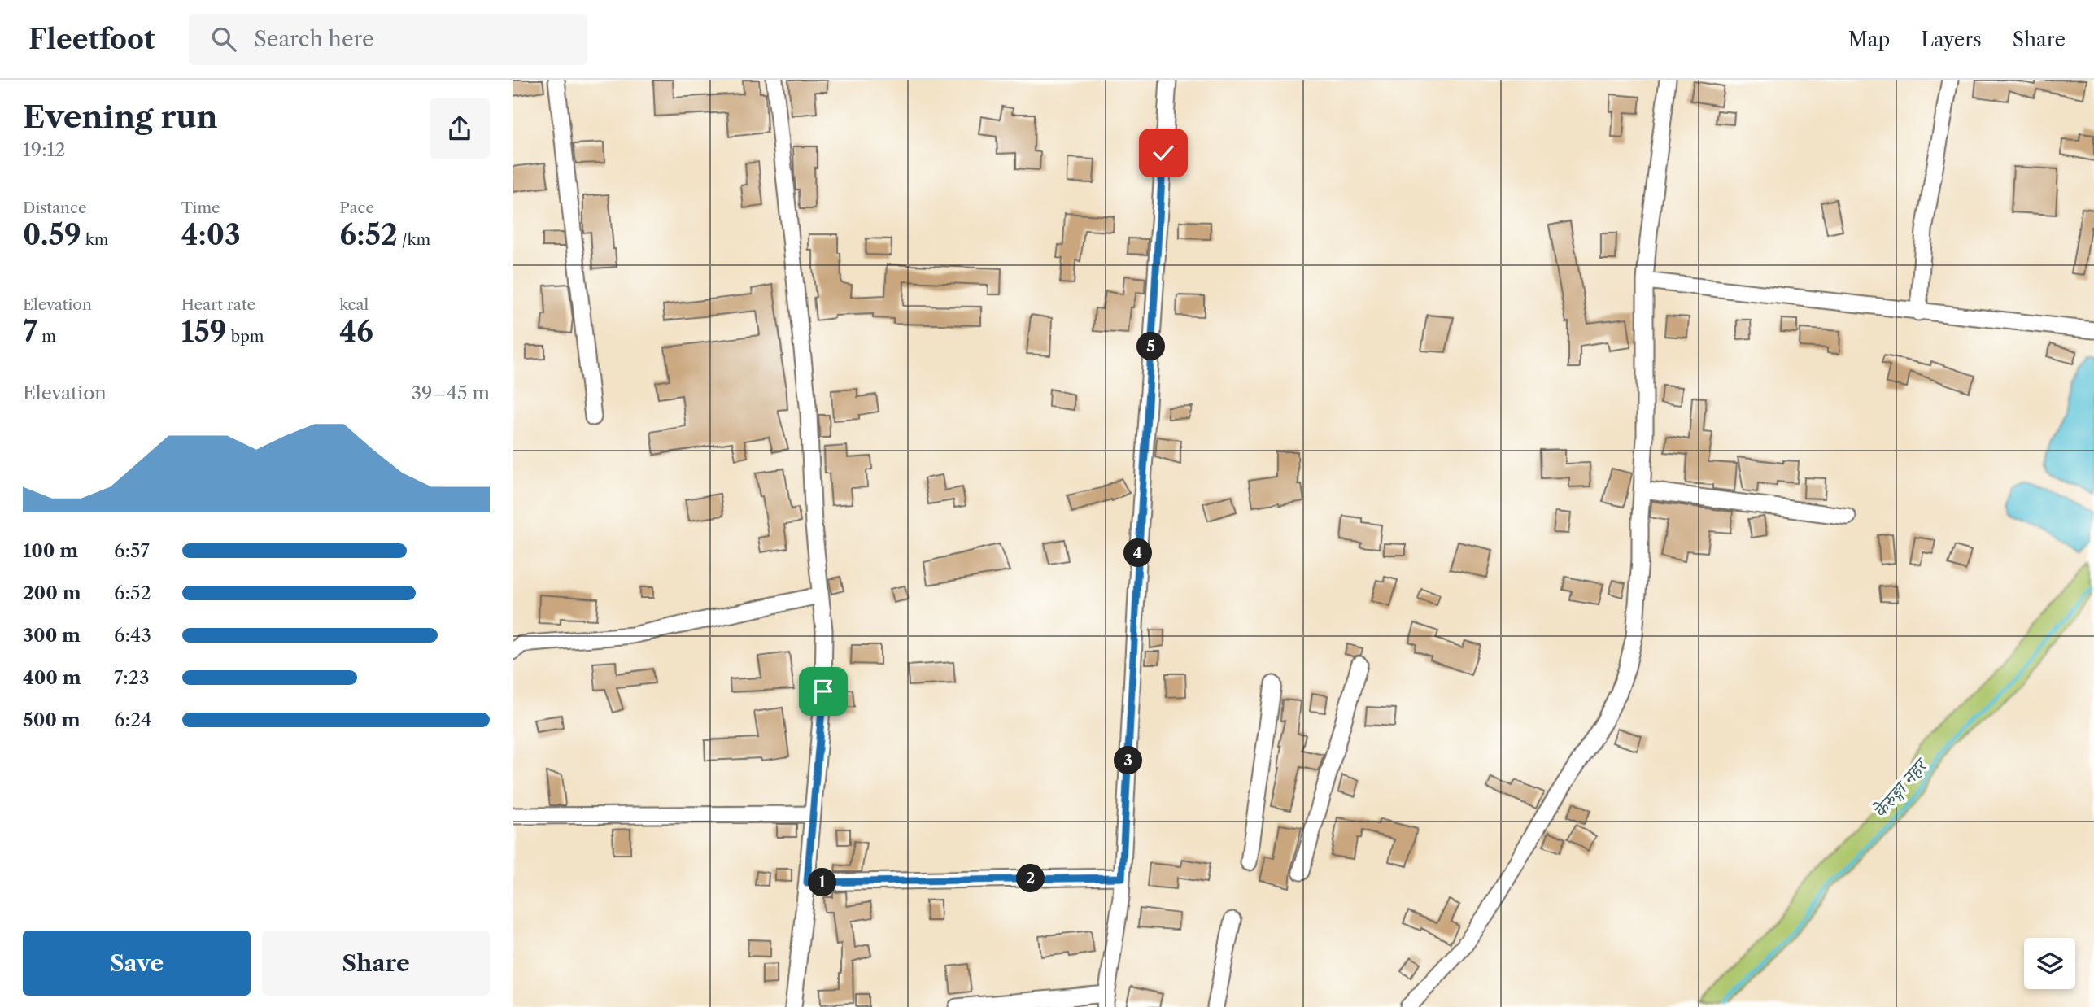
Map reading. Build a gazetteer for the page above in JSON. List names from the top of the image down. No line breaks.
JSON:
{"water":["केेरुङ्गा नहर"],"page":{"header":"Fleetfoot","search":"Search here","nav":["Map","Layers","Share"],"heading":["Evening run","19:12"],"stats":[["Distance","0.59 km"],["Time","4:03"],["Pace","6:52 /km"],["Elevation","7 m"],["Heart rate","159 bpm"],["kcal","46"]],"pins":["5","4","3","2","1"],"chart":["Elevation","39–45 m"],"list":[{"name":"100 m","note":"6:57"},{"name":"200 m","note":"6:52"},{"name":"300 m","note":"6:43"},{"name":"400 m","note":"7:23"},{"name":"500 m","note":"6:24"}],"buttons":["Save","Share"]}}
